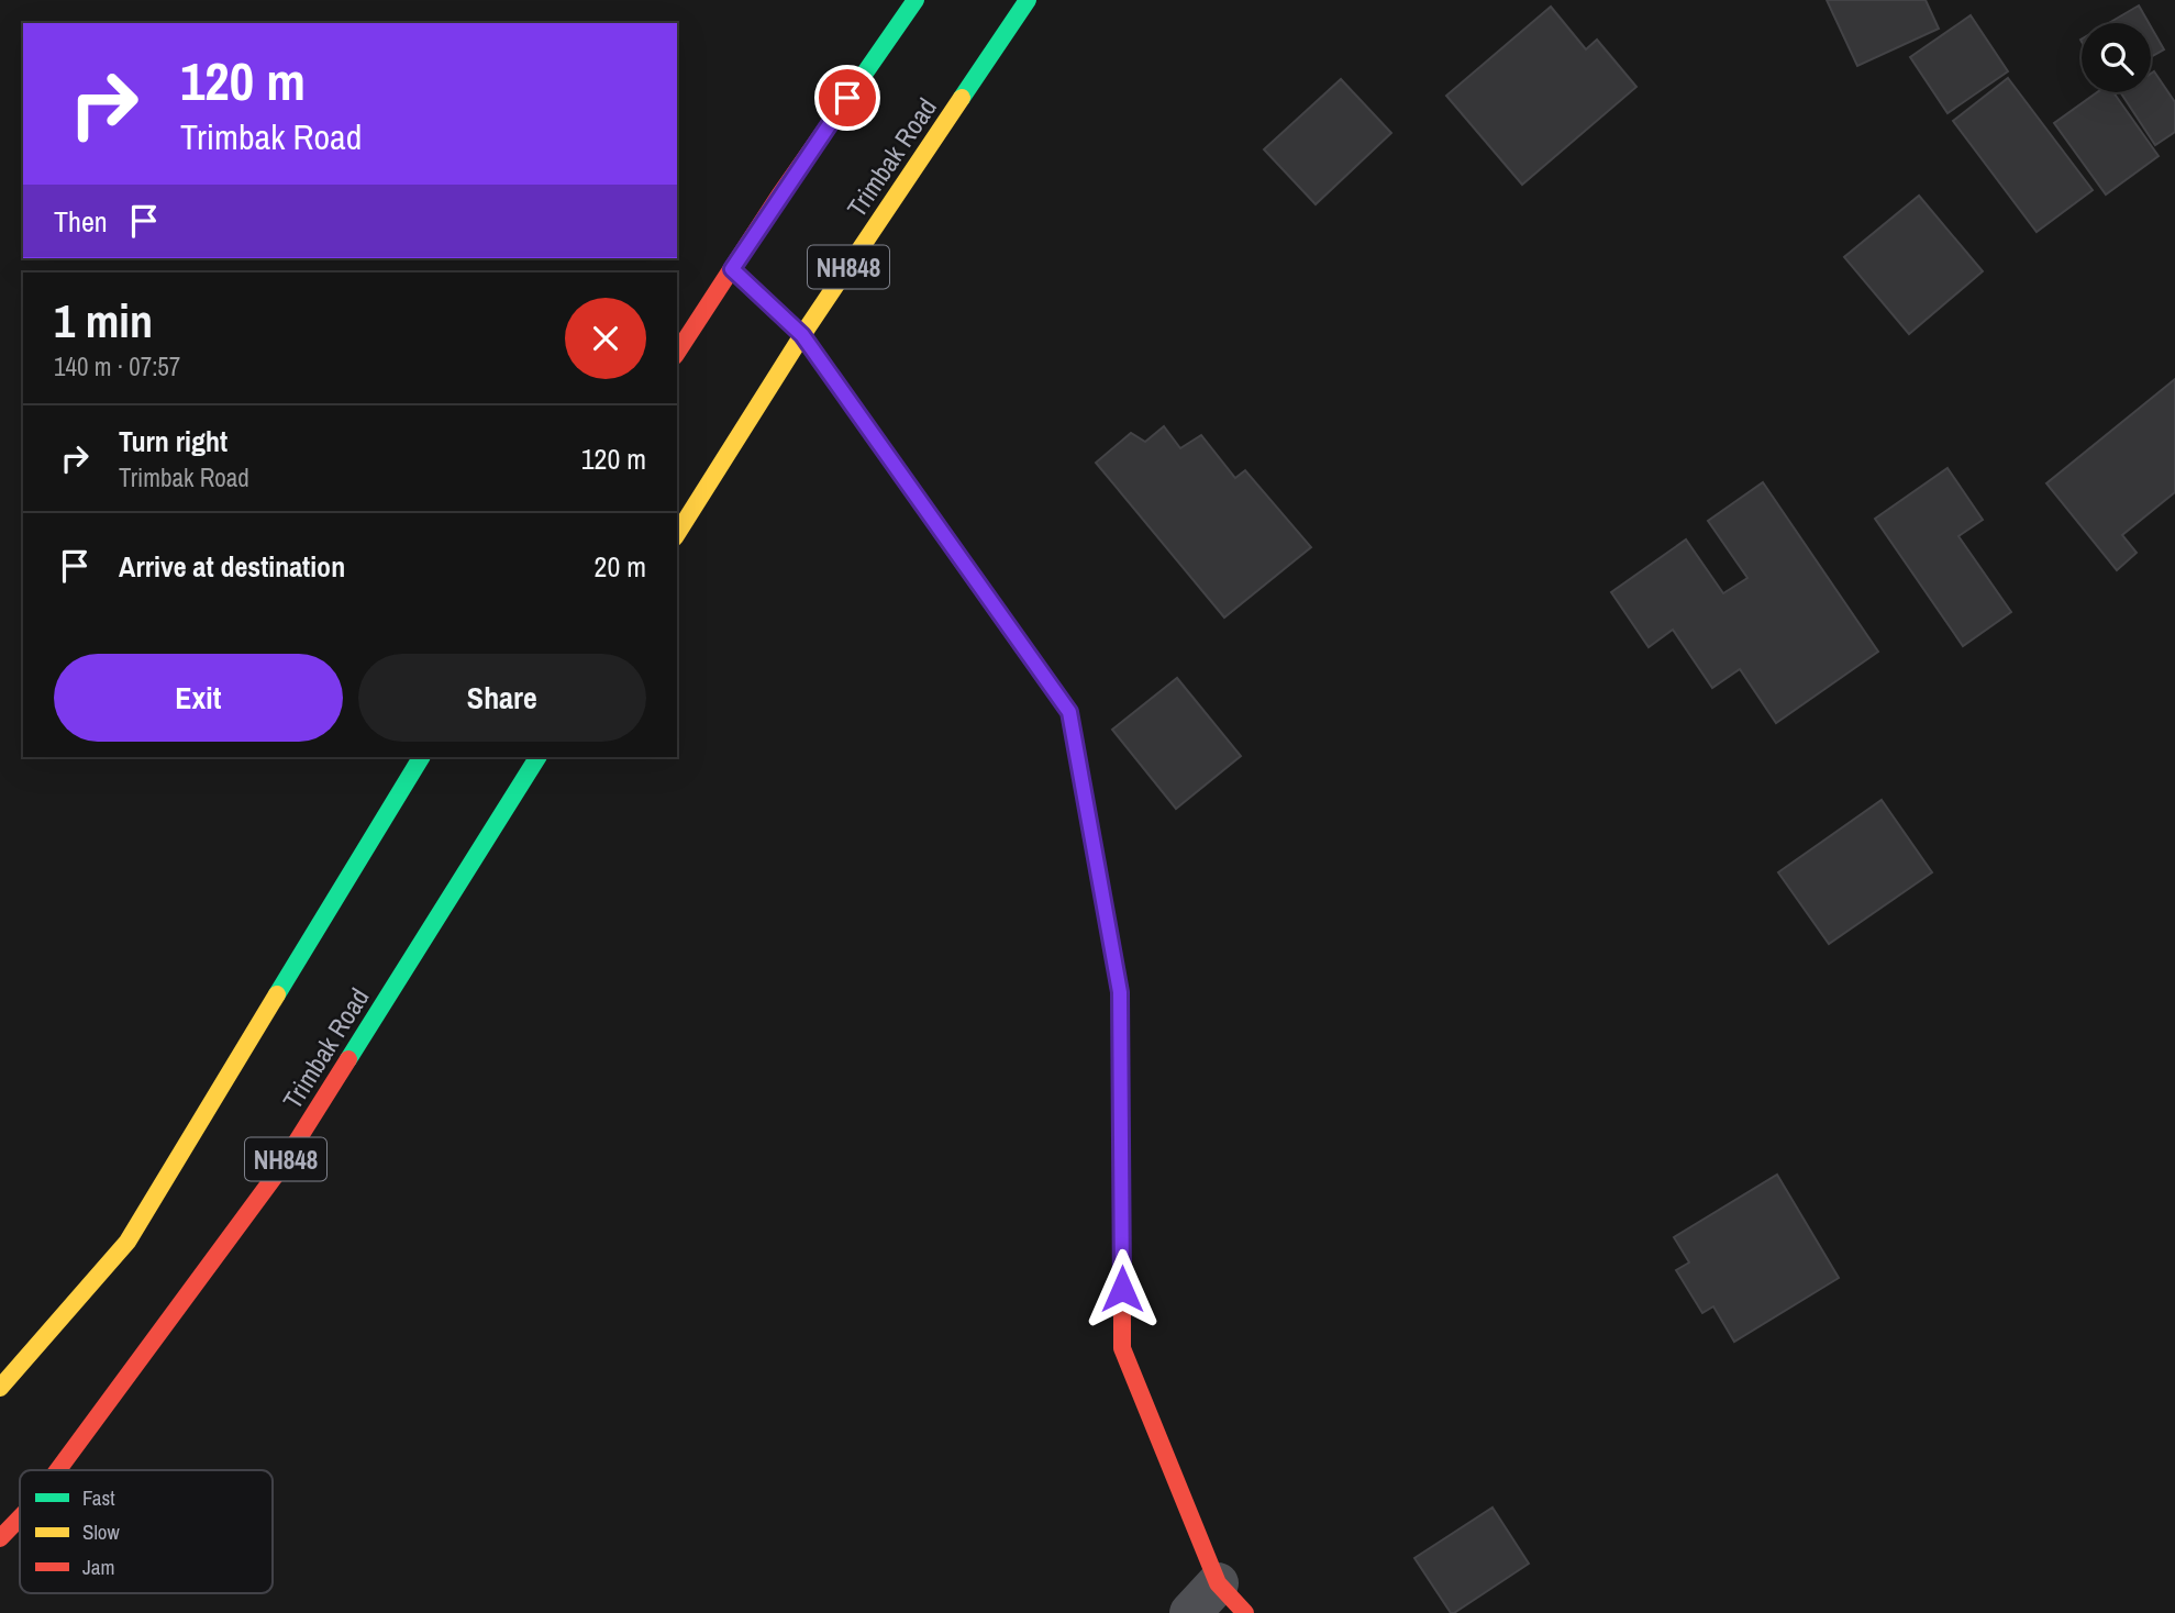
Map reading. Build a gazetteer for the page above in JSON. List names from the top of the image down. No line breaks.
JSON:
{"streets":{"main road":["Trimbak Road","NH848"]},"legend":["Fast","Slow","Jam"],"page":{"turn":["120 m","Trimbak Road"],"then":"Then","heading":["1 min","140 m · 07:57"],"list":[{"name":"Turn right","note":"Trimbak Road","value":"120 m"},{"name":"Arrive at destination","value":"20 m"}],"buttons":["Exit","Share"]}}
